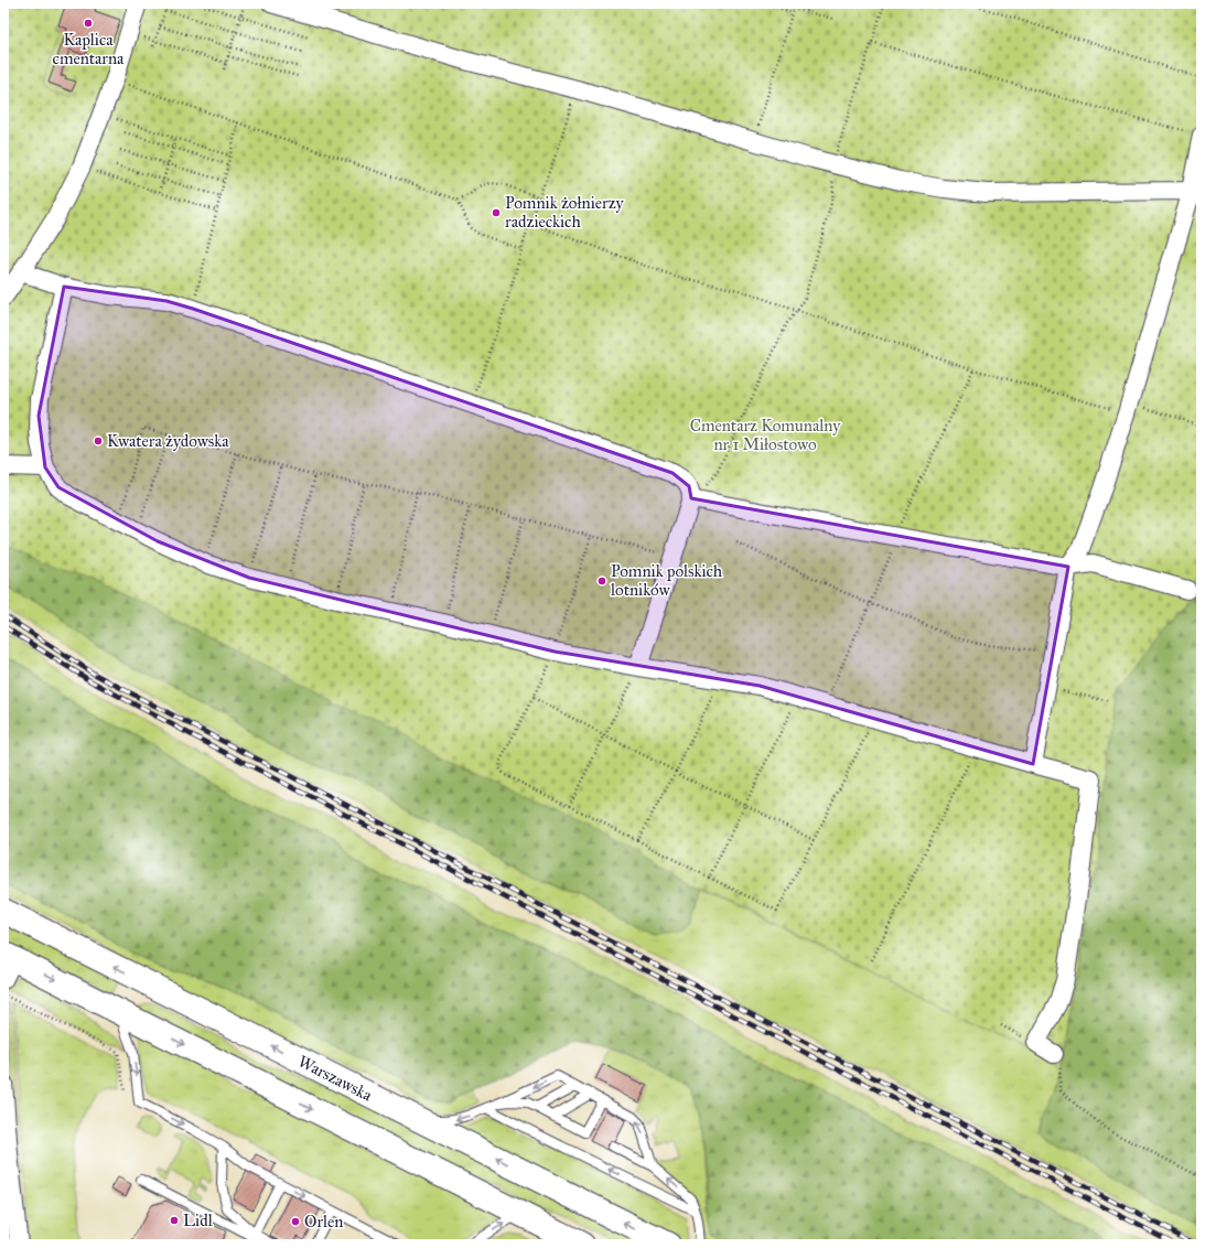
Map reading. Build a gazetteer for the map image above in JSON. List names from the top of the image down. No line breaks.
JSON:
{"streets":{"main road":["Warszawska"]},"parks":["Cmentarz Komunalny nr 1 Miłostowo"],"places":["Kaplica cmentarna","Pomnik żołnierzy radzieckich","Kwatera żydowska","Pomnik polskich lotników","Lidl","Orlen"]}
